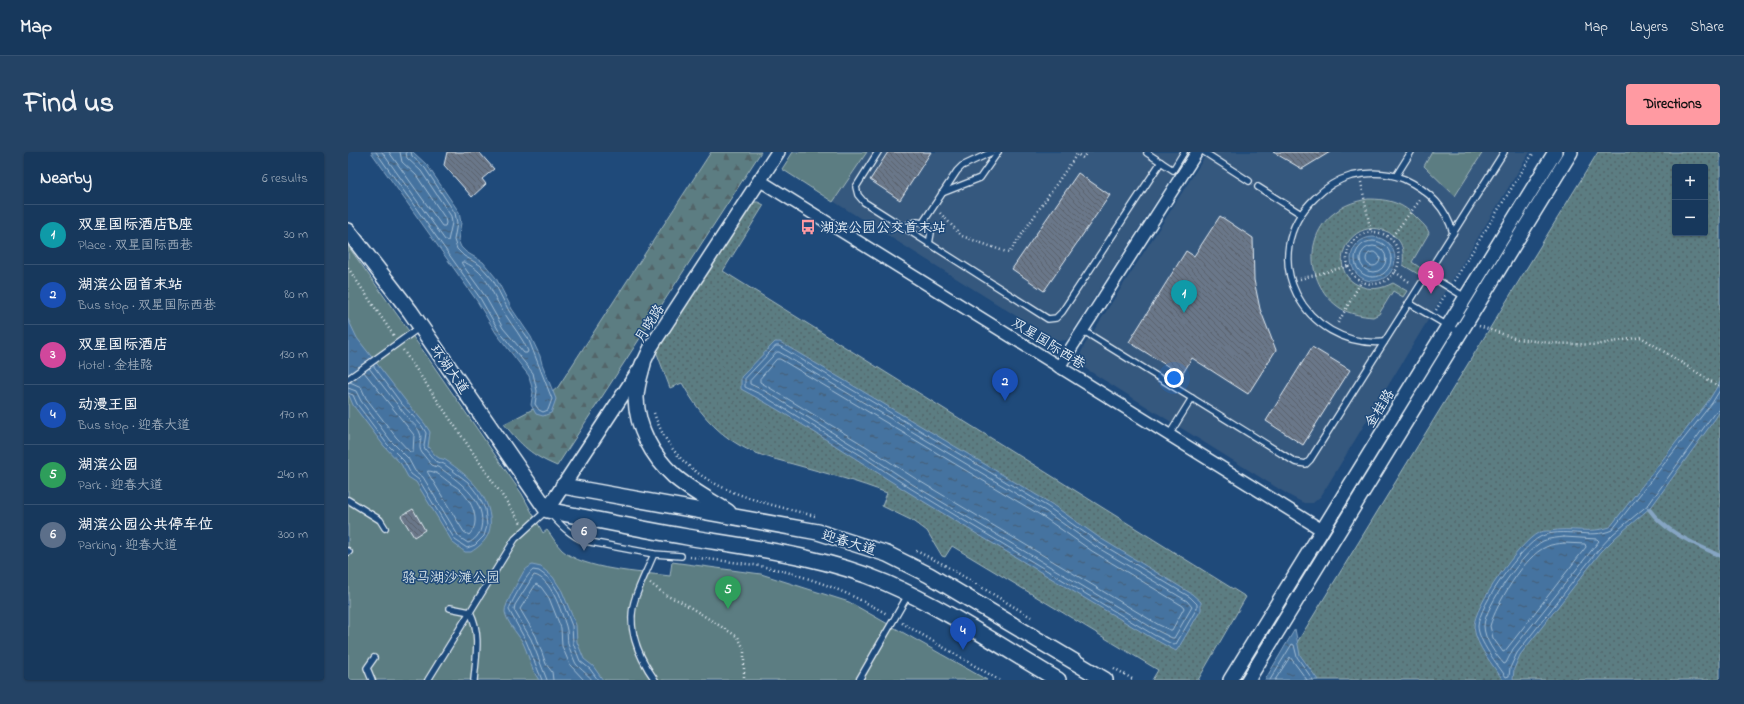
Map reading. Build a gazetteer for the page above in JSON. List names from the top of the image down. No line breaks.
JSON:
{"streets":{"main road":["环湖大道","迎春大道"],"street":["月晓路","双星国际西巷","金桂路"]},"crossings":[["月晓路","双星国际西巷"],["月晓路","环湖大道"],["月晓路","迎春大道"],["双星国际西巷","金桂路"],["环湖大道","迎春大道"]],"parks":["骆马湖沙滩公园"],"places":{"bus stop":["湖滨公园公交首末站"]},"page":{"header":"Map","nav":["Map","Layers","Share"],"title":"Find us","buttons":"Directions","heading":["Nearby","6 results"],"map_buttons":["+","−"],"list":[{"mark":"1","name":"双星国际酒店B座","note":"Place · 双星国际西巷","value":"30 m"},{"mark":"2","name":"湖滨公园首末站","note":"Bus stop · 双星国际西巷","value":"80 m"},{"mark":"3","name":"双星国际酒店","note":"Hotel · 金桂路","value":"130 m"},{"mark":"4","name":"动漫王国","note":"Bus stop · 迎春大道","value":"170 m"},{"mark":"5","name":"湖滨公园","note":"Park · 迎春大道","value":"240 m"},{"mark":"6","name":"湖滨公园公共停车位","note":"Parking · 迎春大道","value":"300 m"}],"pins":["3","1","2","6","5","4"]}}
